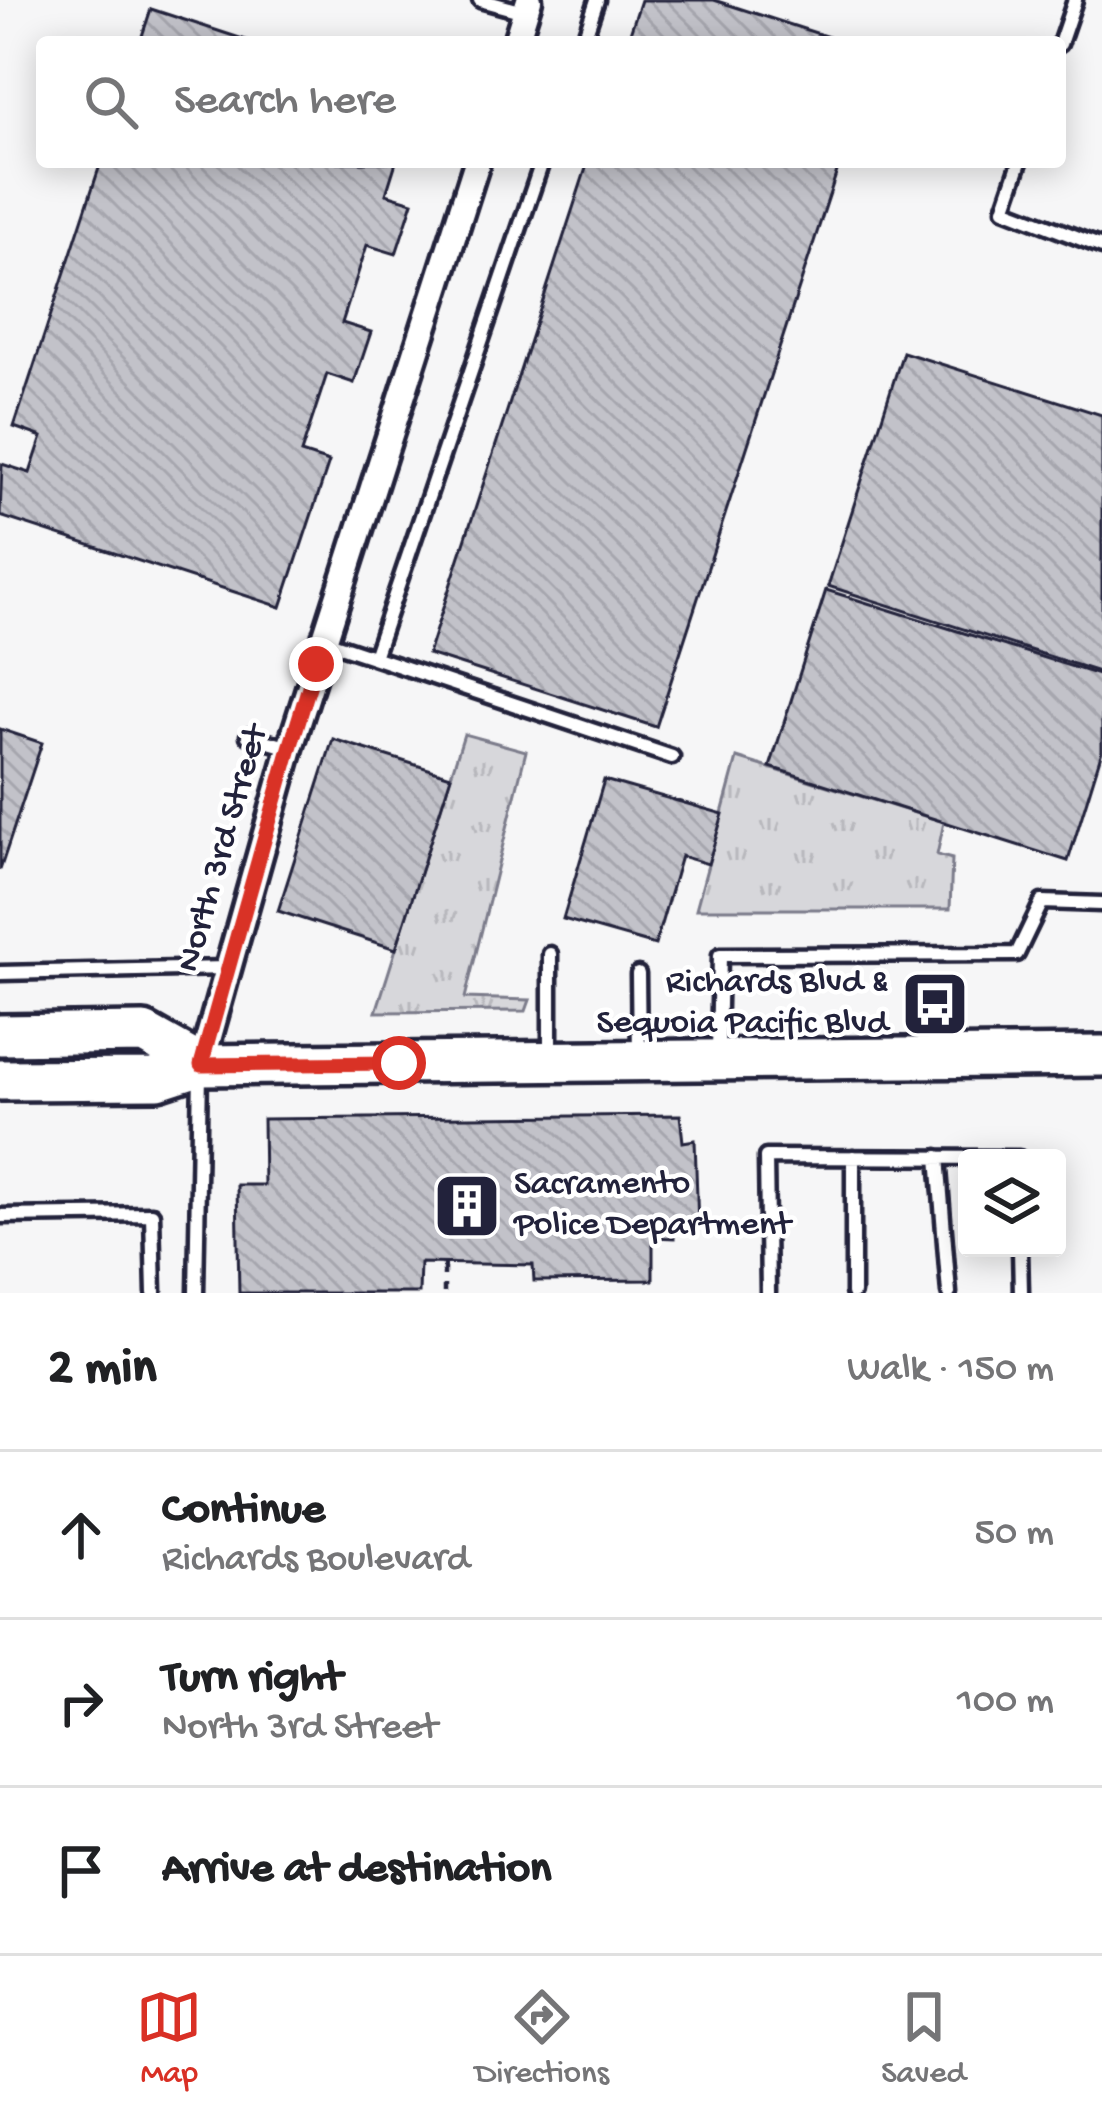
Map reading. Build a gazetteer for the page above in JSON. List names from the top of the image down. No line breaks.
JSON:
{"streets":{"street":["North 3rd Street"]},"places":{"bus stop":["Richards Blvd & Sequoia Pacific Blvd"],"building":["Sacramento Police Department"]},"page":{"search":"Search here","heading":["2 min","Walk · 150 m"],"list":[["Continue","Richards Boulevard","50 m"],["Turn right","North 3rd Street","100 m"],"Arrive at destination"],"nav":["Map","Directions","Saved"]}}
